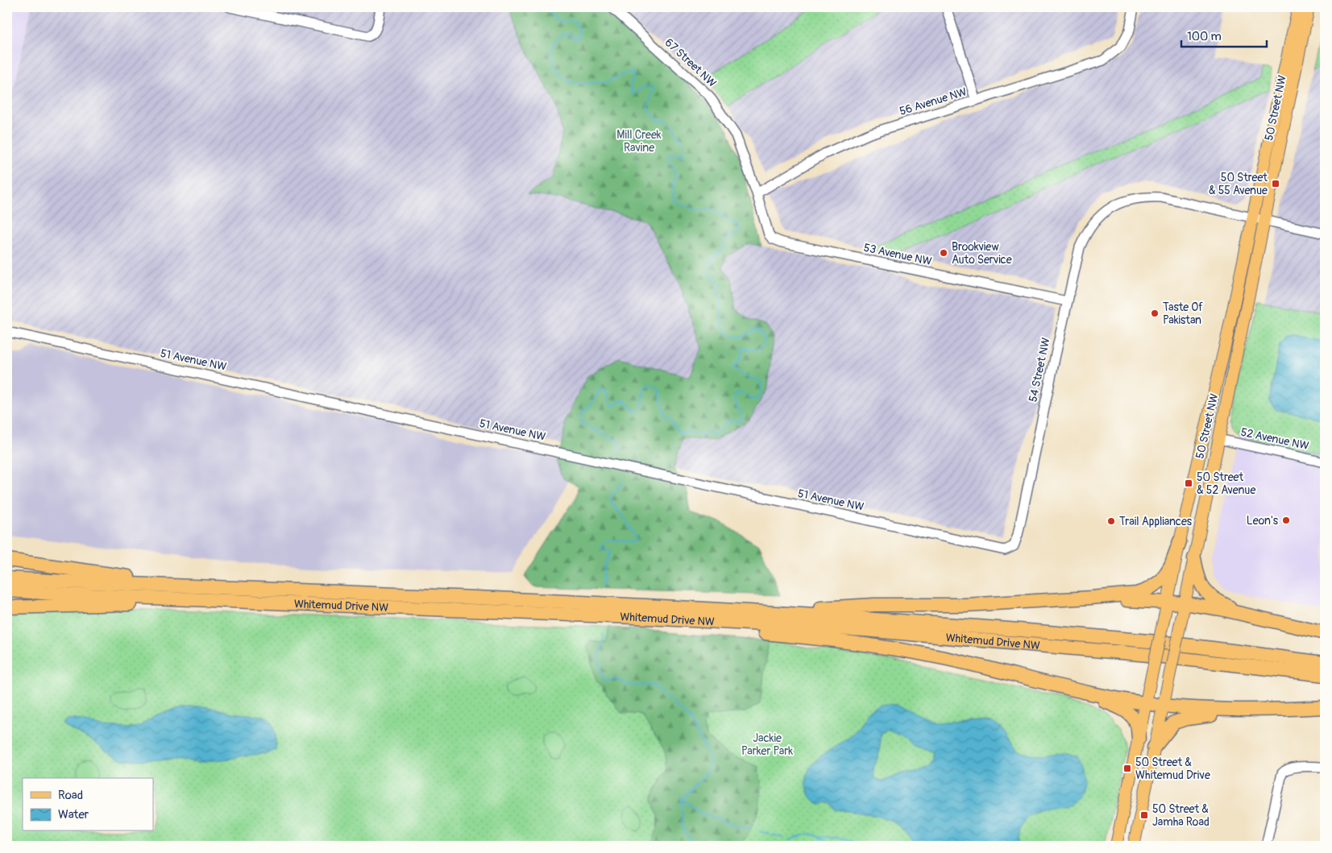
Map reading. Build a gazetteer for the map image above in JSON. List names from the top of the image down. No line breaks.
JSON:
{"streets":{"highway":["Whitemud Drive NW"],"main road":["50 Street NW"],"street":["67 Street NW","56 Avenue NW","53 Avenue NW","51 Avenue NW","54 Street NW","52 Avenue NW"]},"crossings":[["67 Street NW","56 Avenue NW"],["67 Street NW","53 Avenue NW"],["50 Street NW","54 Street NW"],["50 Street NW","52 Avenue NW"],["53 Avenue NW","54 Street NW"],["51 Avenue NW","54 Street NW"]],"parks":["Mill Creek Ravine","Jackie Parker Park"],"places":{"transit":["50 Street & 55 Avenue","50 Street & 52 Avenue","50 Street & Whitemud Drive","50 Street & Jamha Road"],"other":["Brookview Auto Service","Taste Of Pakistan","Leon's","Trail Appliances"]},"legend":["Road","Water"],"scale_bar":"100 m"}
